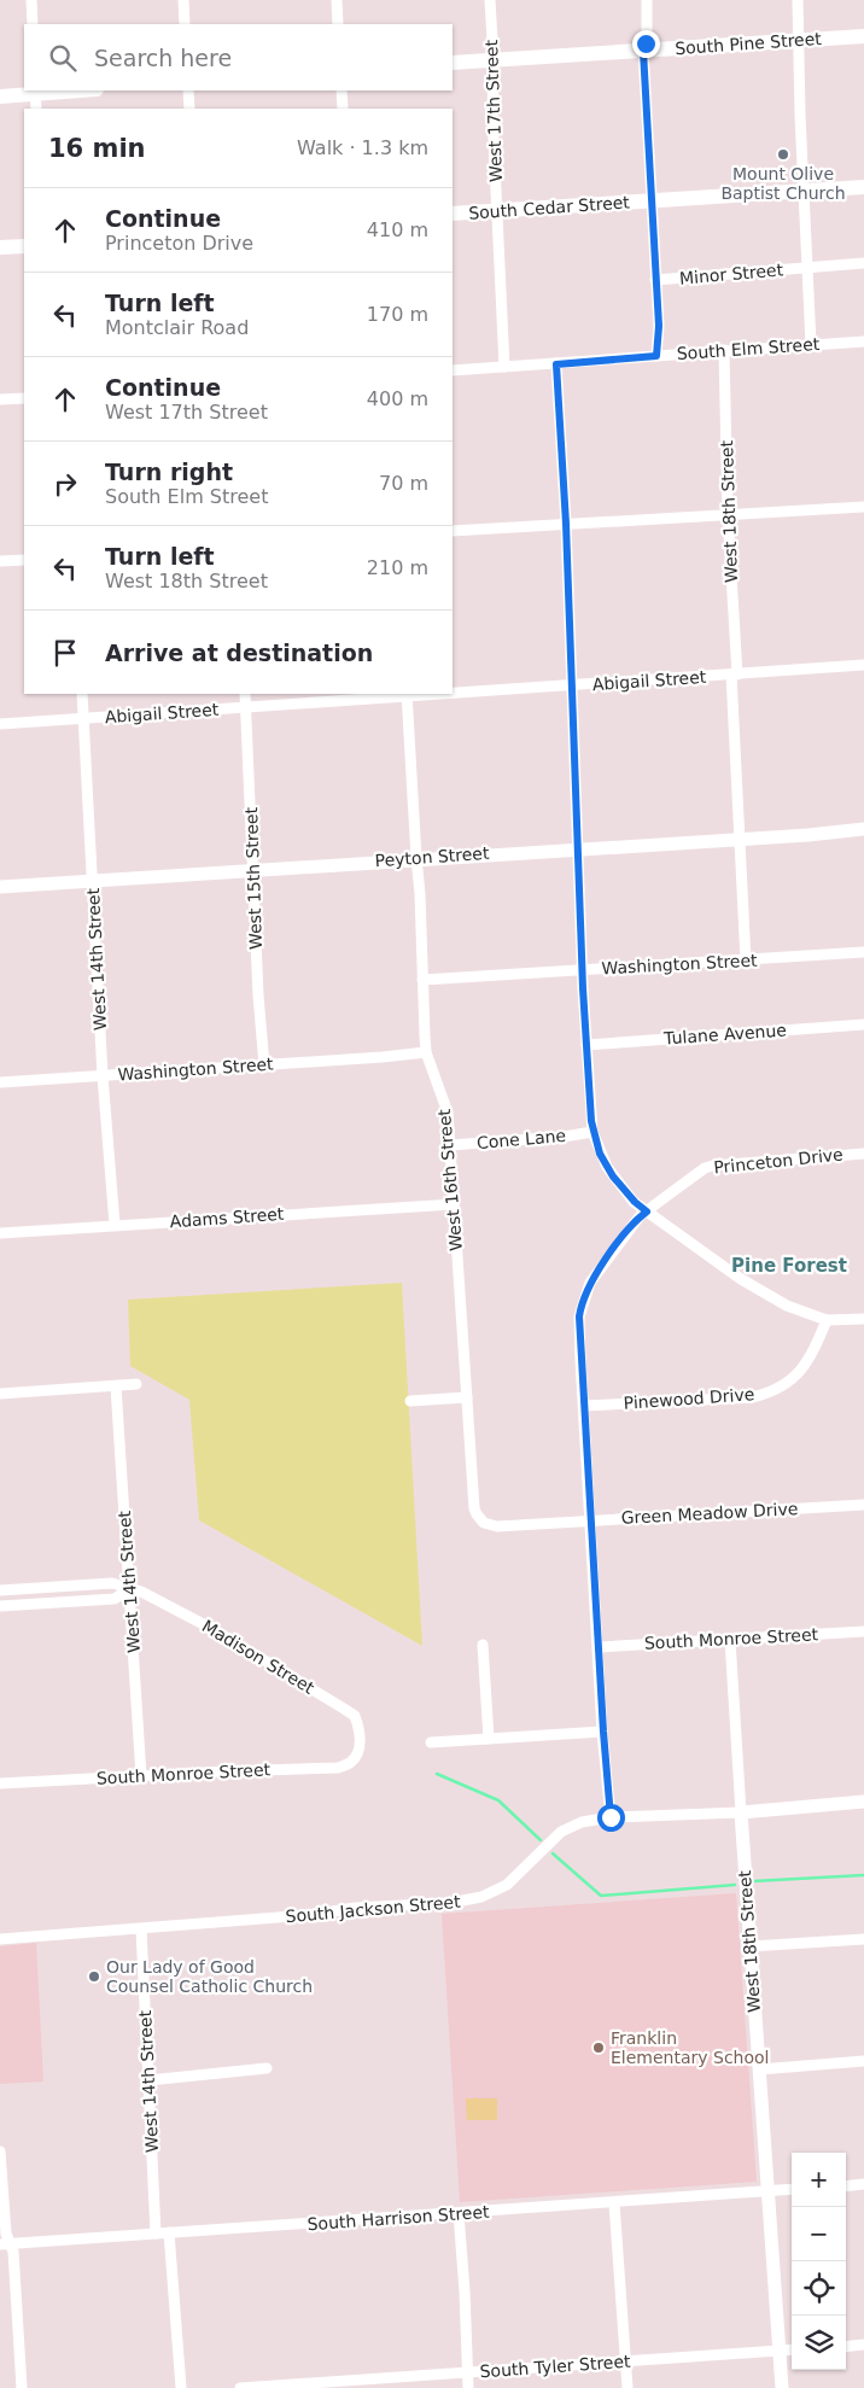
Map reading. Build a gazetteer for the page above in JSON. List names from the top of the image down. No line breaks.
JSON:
{"streets":{"main road":["South Pine Street","South Cedar Street"],"street":["West 17th Street","Minor Street","South Elm Street","West 18th Street","Abigail Street","Peyton Street","West 15th Street","West 14th Street","Washington Street","Tulane Avenue","Cone Lane","Princeton Drive","West 16th Street","Adams Street","Pinewood Drive","Green Meadow Drive","South Monroe Street","Madison Street","South Jackson Street","South Harrison Street","South Tyler Street"]},"crossings":[["South Pine Street","West 17th Street"],["West 17th Street","South Cedar Street"],["West 17th Street","South Elm Street"],["South Elm Street","West 18th Street"],["West 18th Street","Abigail Street"],["West 18th Street","Peyton Street"],["West 18th Street","Washington Street"],["West 18th Street","South Monroe Street"],["West 18th Street","South Jackson Street"],["West 18th Street","South Harrison Street"],["West 18th Street","South Tyler Street"],["Abigail Street","West 15th Street"],["Abigail Street","West 14th Street"],["Abigail Street","West 16th Street"],["Peyton Street","West 15th Street"],["Peyton Street","West 14th Street"],["Peyton Street","West 16th Street"],["West 15th Street","Washington Street"],["West 14th Street","Washington Street"],["West 14th Street","Adams Street"],["West 14th Street","South Monroe Street"],["West 14th Street","Madison Street"],["West 14th Street","South Jackson Street"],["West 14th Street","South Harrison Street"],["Washington Street","West 16th Street"],["Cone Lane","West 16th Street"],["Princeton Drive","Pinewood Drive"],["Princeton Drive","Green Meadow Drive"],["Princeton Drive","South Monroe Street"],["Princeton Drive","South Jackson Street"],["West 16th Street","Adams Street"],["West 16th Street","Green Meadow Drive"],["South Monroe Street","Madison Street"]],"districts":["Pine Forest"],"places":["Mount Olive Baptist Church","Our Lady of Good Counsel Catholic Church","Franklin Elementary School"],"page":{"search":"Search here","heading":["16 min","Walk · 1.3 km"],"list":[["Continue","Princeton Drive","410 m"],["Turn left","Montclair Road","170 m"],["Continue","West 17th Street","400 m"],["Turn right","South Elm Street","70 m"],["Turn left","West 18th Street","210 m"],"Arrive at destination"],"map_buttons":["+","−"]}}
